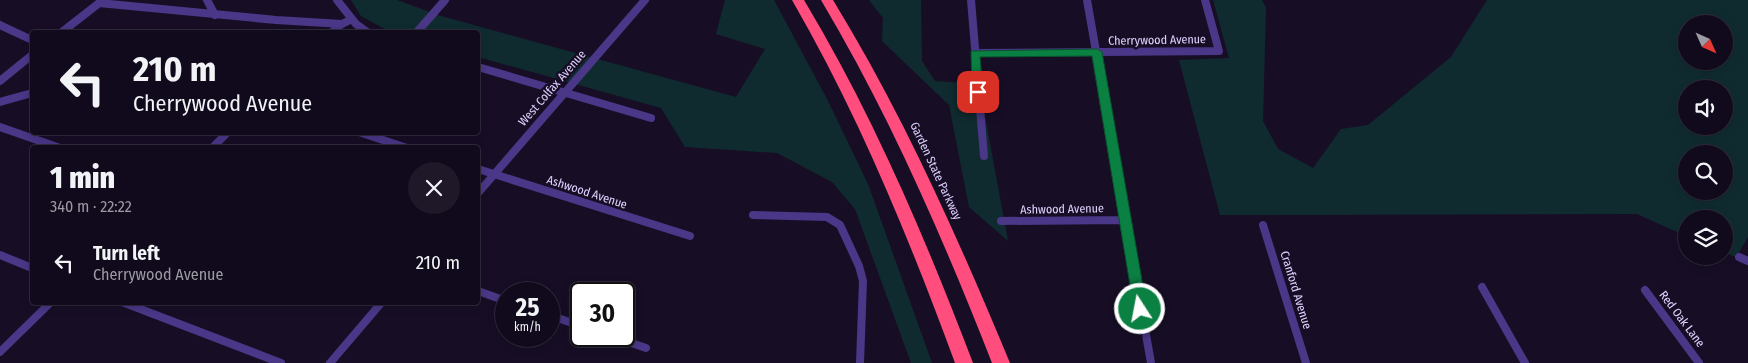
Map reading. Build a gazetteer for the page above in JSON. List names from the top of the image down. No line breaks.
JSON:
{"streets":{"highway":["Garden State Parkway"],"street":["Cherrywood Avenue","West Colfax Avenue","Ashwood Avenue","Cranford Avenue","Red Oak Lane"]},"crossings":[["West Colfax Avenue","Ashwood Avenue"]],"north":"bottom right","page":{"turn":["210 m","Cherrywood Avenue"],"heading":["1 min","340 m · 22:22"],"list":[{"name":"Turn left","note":"Cherrywood Avenue","value":"210 m"}],"speed":"25 km/h","limit":"30"}}
